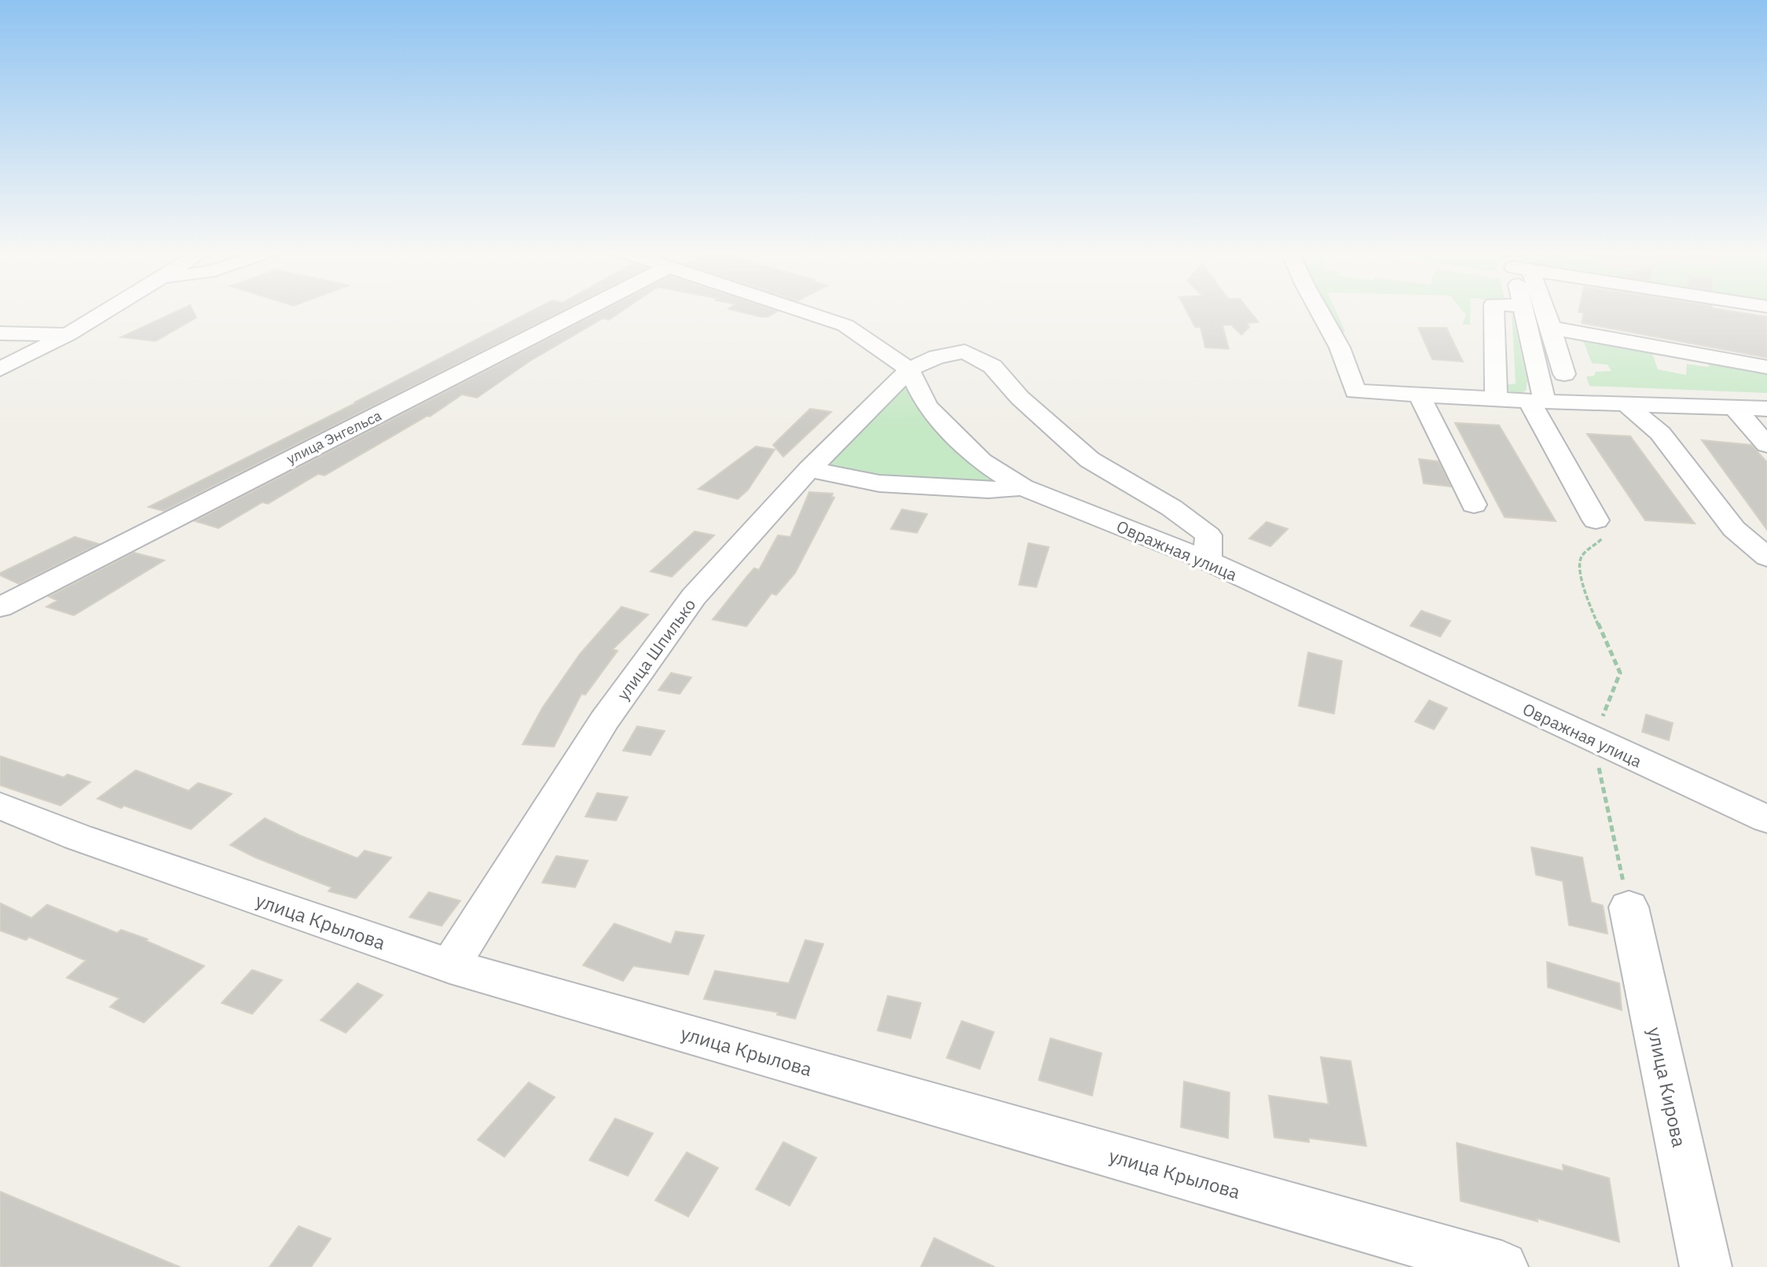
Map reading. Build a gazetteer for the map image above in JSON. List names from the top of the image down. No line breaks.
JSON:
{"streets":{"street":["улица Энгельса","Овражная улица","улица Шпилько","улица Крылова","улица Кирова"]},"crossings":[["Овражная улица","улица Шпилько"],["улица Шпилько","улица Крылова"]]}
